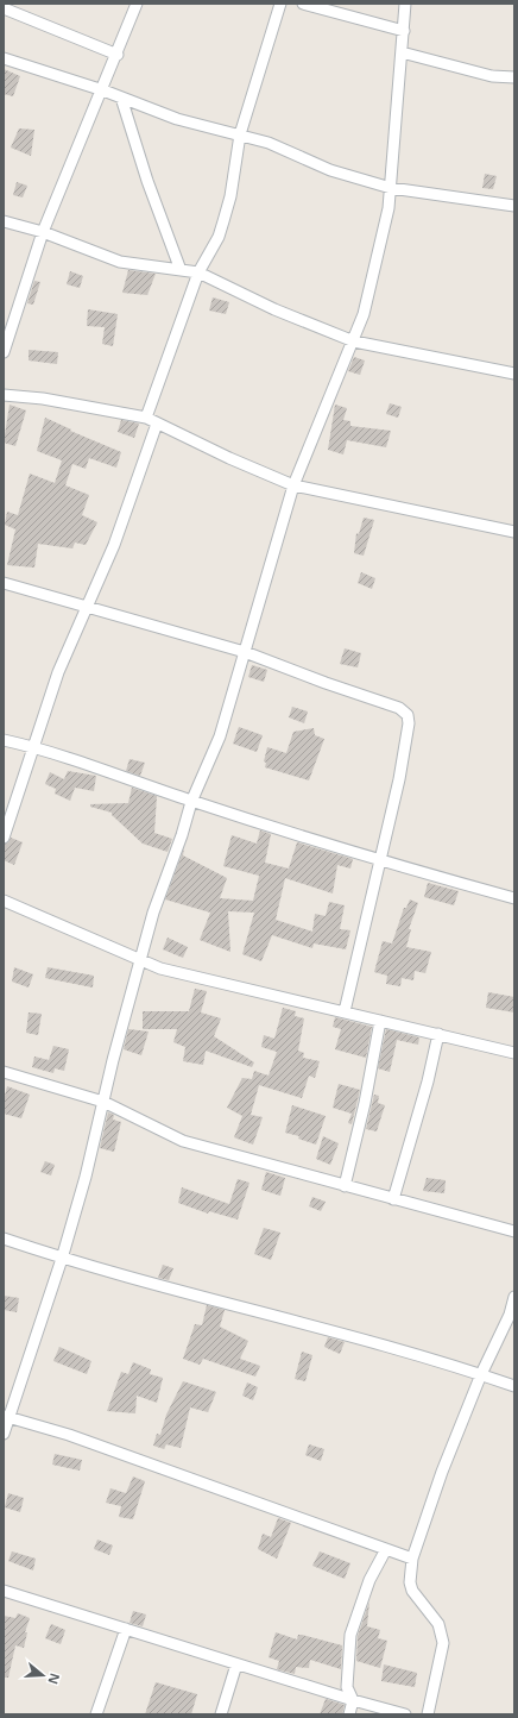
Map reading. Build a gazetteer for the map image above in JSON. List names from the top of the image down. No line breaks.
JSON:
{"north":"right"}
